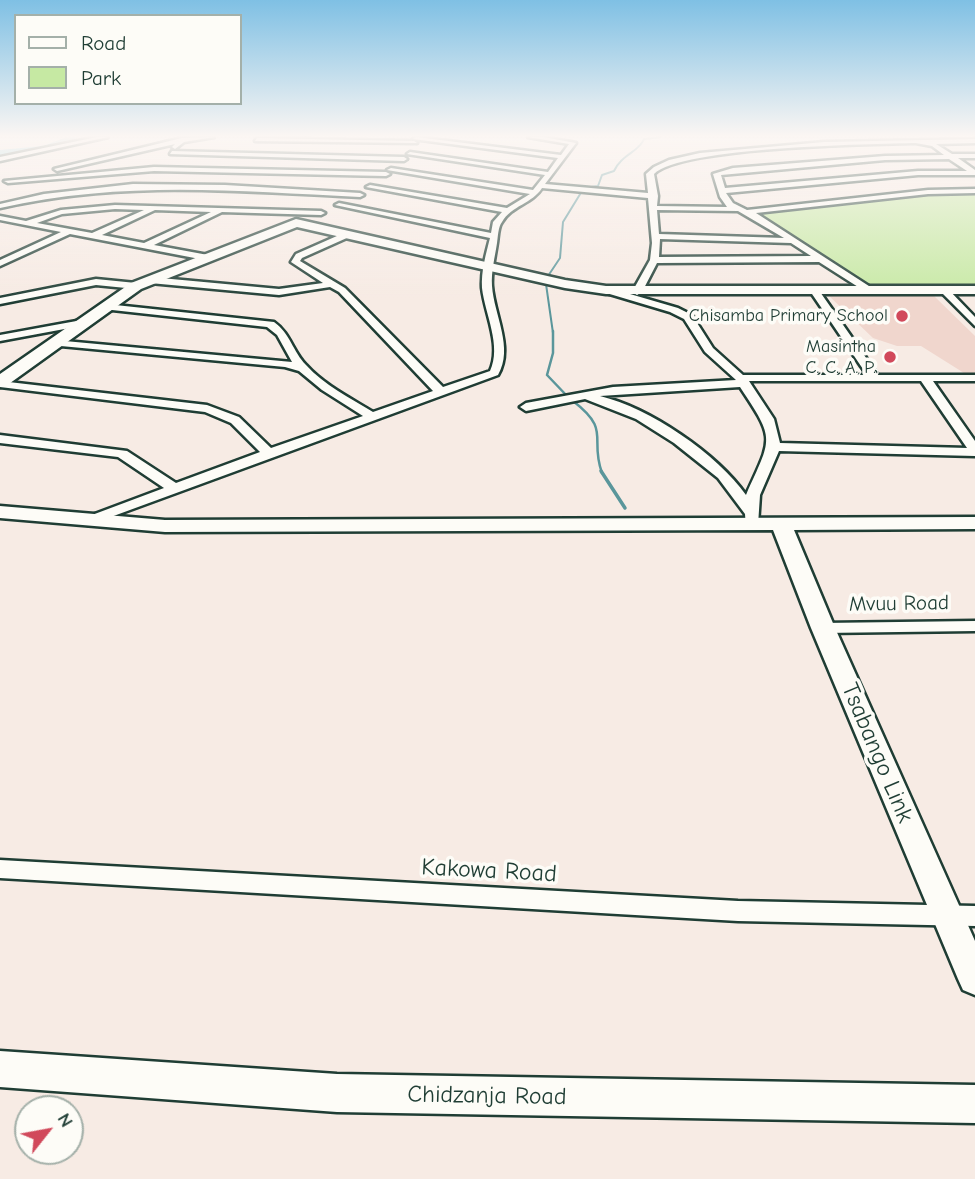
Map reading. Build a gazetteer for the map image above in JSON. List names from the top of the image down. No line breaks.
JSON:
{"streets":{"street":["Mvuu Road","Tsabango Link","Kakowa Road","Chidzanja Road"]},"crossings":[["Mvuu Road","Tsabango Link"],["Tsabango Link","Kakowa Road"]],"places":["Chisamba Primary School","Masintha C. C. A. P."],"legend":["Road","Park"],"north":"top right"}
